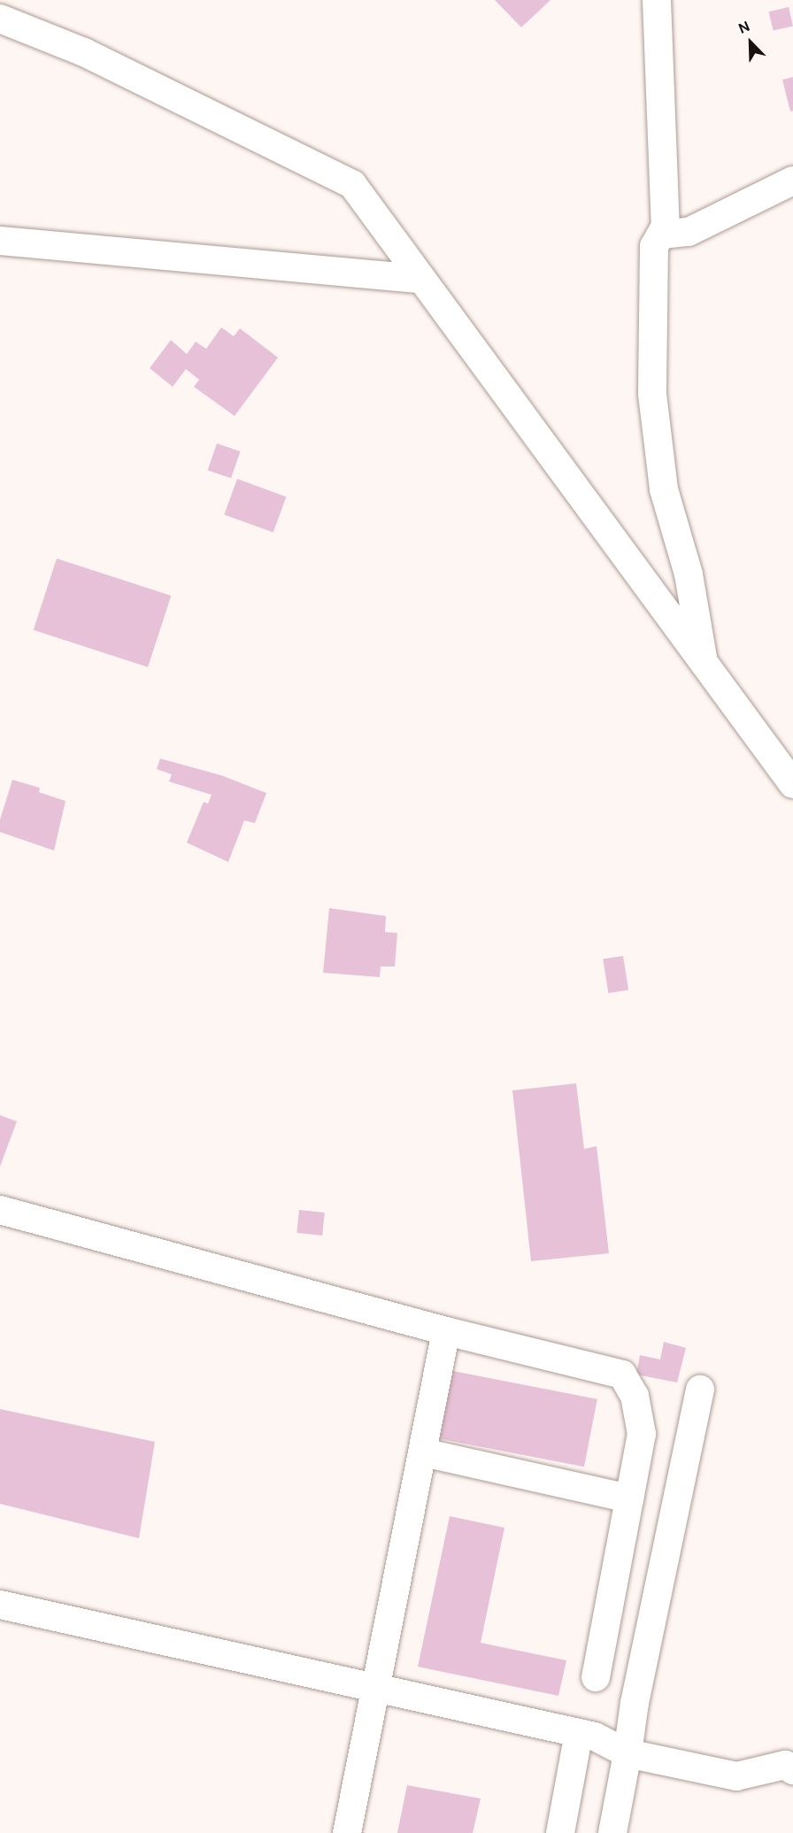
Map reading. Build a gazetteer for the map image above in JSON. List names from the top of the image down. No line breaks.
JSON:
{"north":"top left"}
